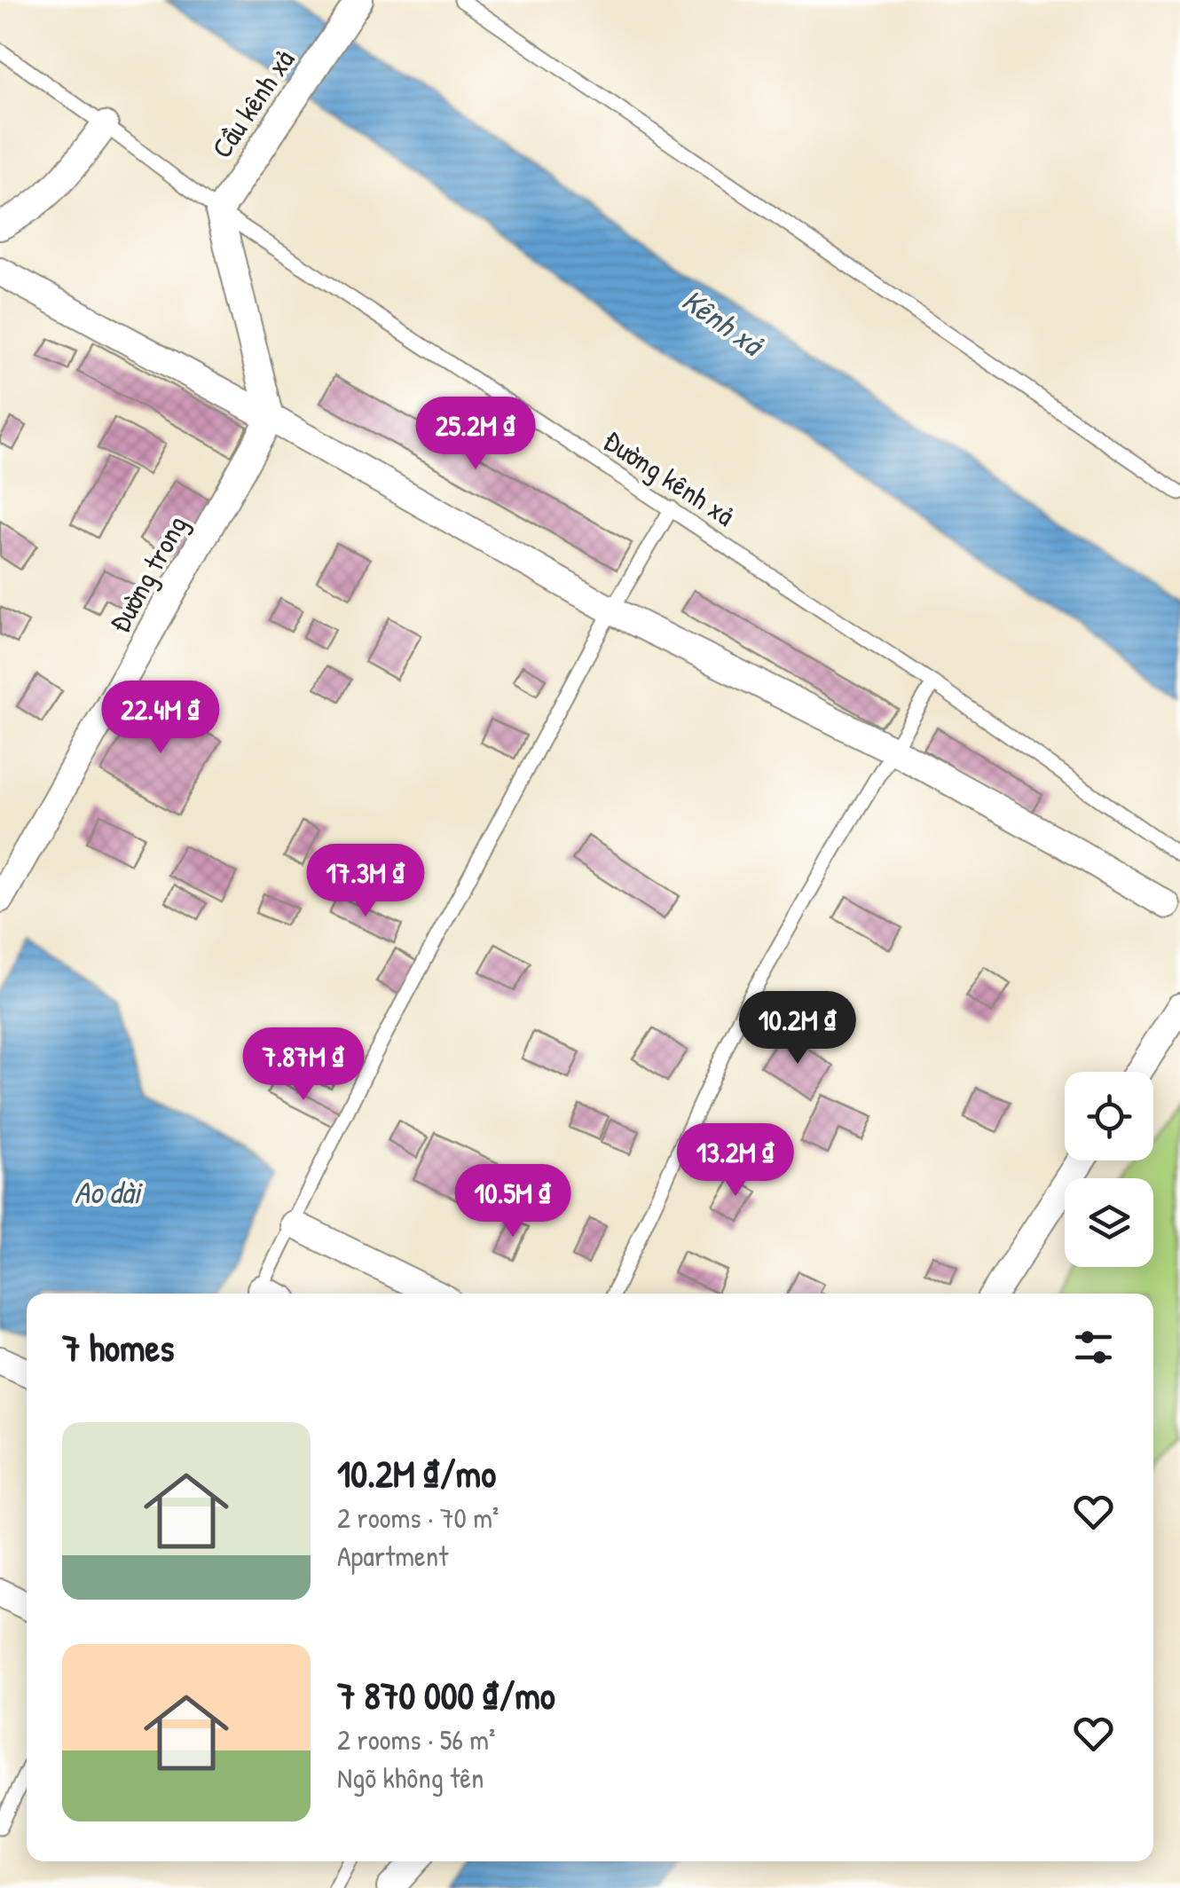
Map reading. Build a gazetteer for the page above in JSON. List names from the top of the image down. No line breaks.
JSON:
{"streets":{"street":["Cầu kênh xả","Đường trong"],"lane":["Đường kênh xả"]},"crossings":[["Cầu kênh xả","Đường kênh xả"]],"water":["Kênh xả","Ao dài"],"page":{"price":["25.2M ₫","22.4M ₫","17.3M ₫","10.2M ₫","7.87M ₫","13.2M ₫","10.5M ₫"],"heading":"7 homes","list":[{"name":"10.2M ₫/mo","note":"2 rooms · 70 m² · Apartment"},{"name":"7 870 000 ₫/mo","note":"2 rooms · 56 m² · Ngõ không tên"}]}}
